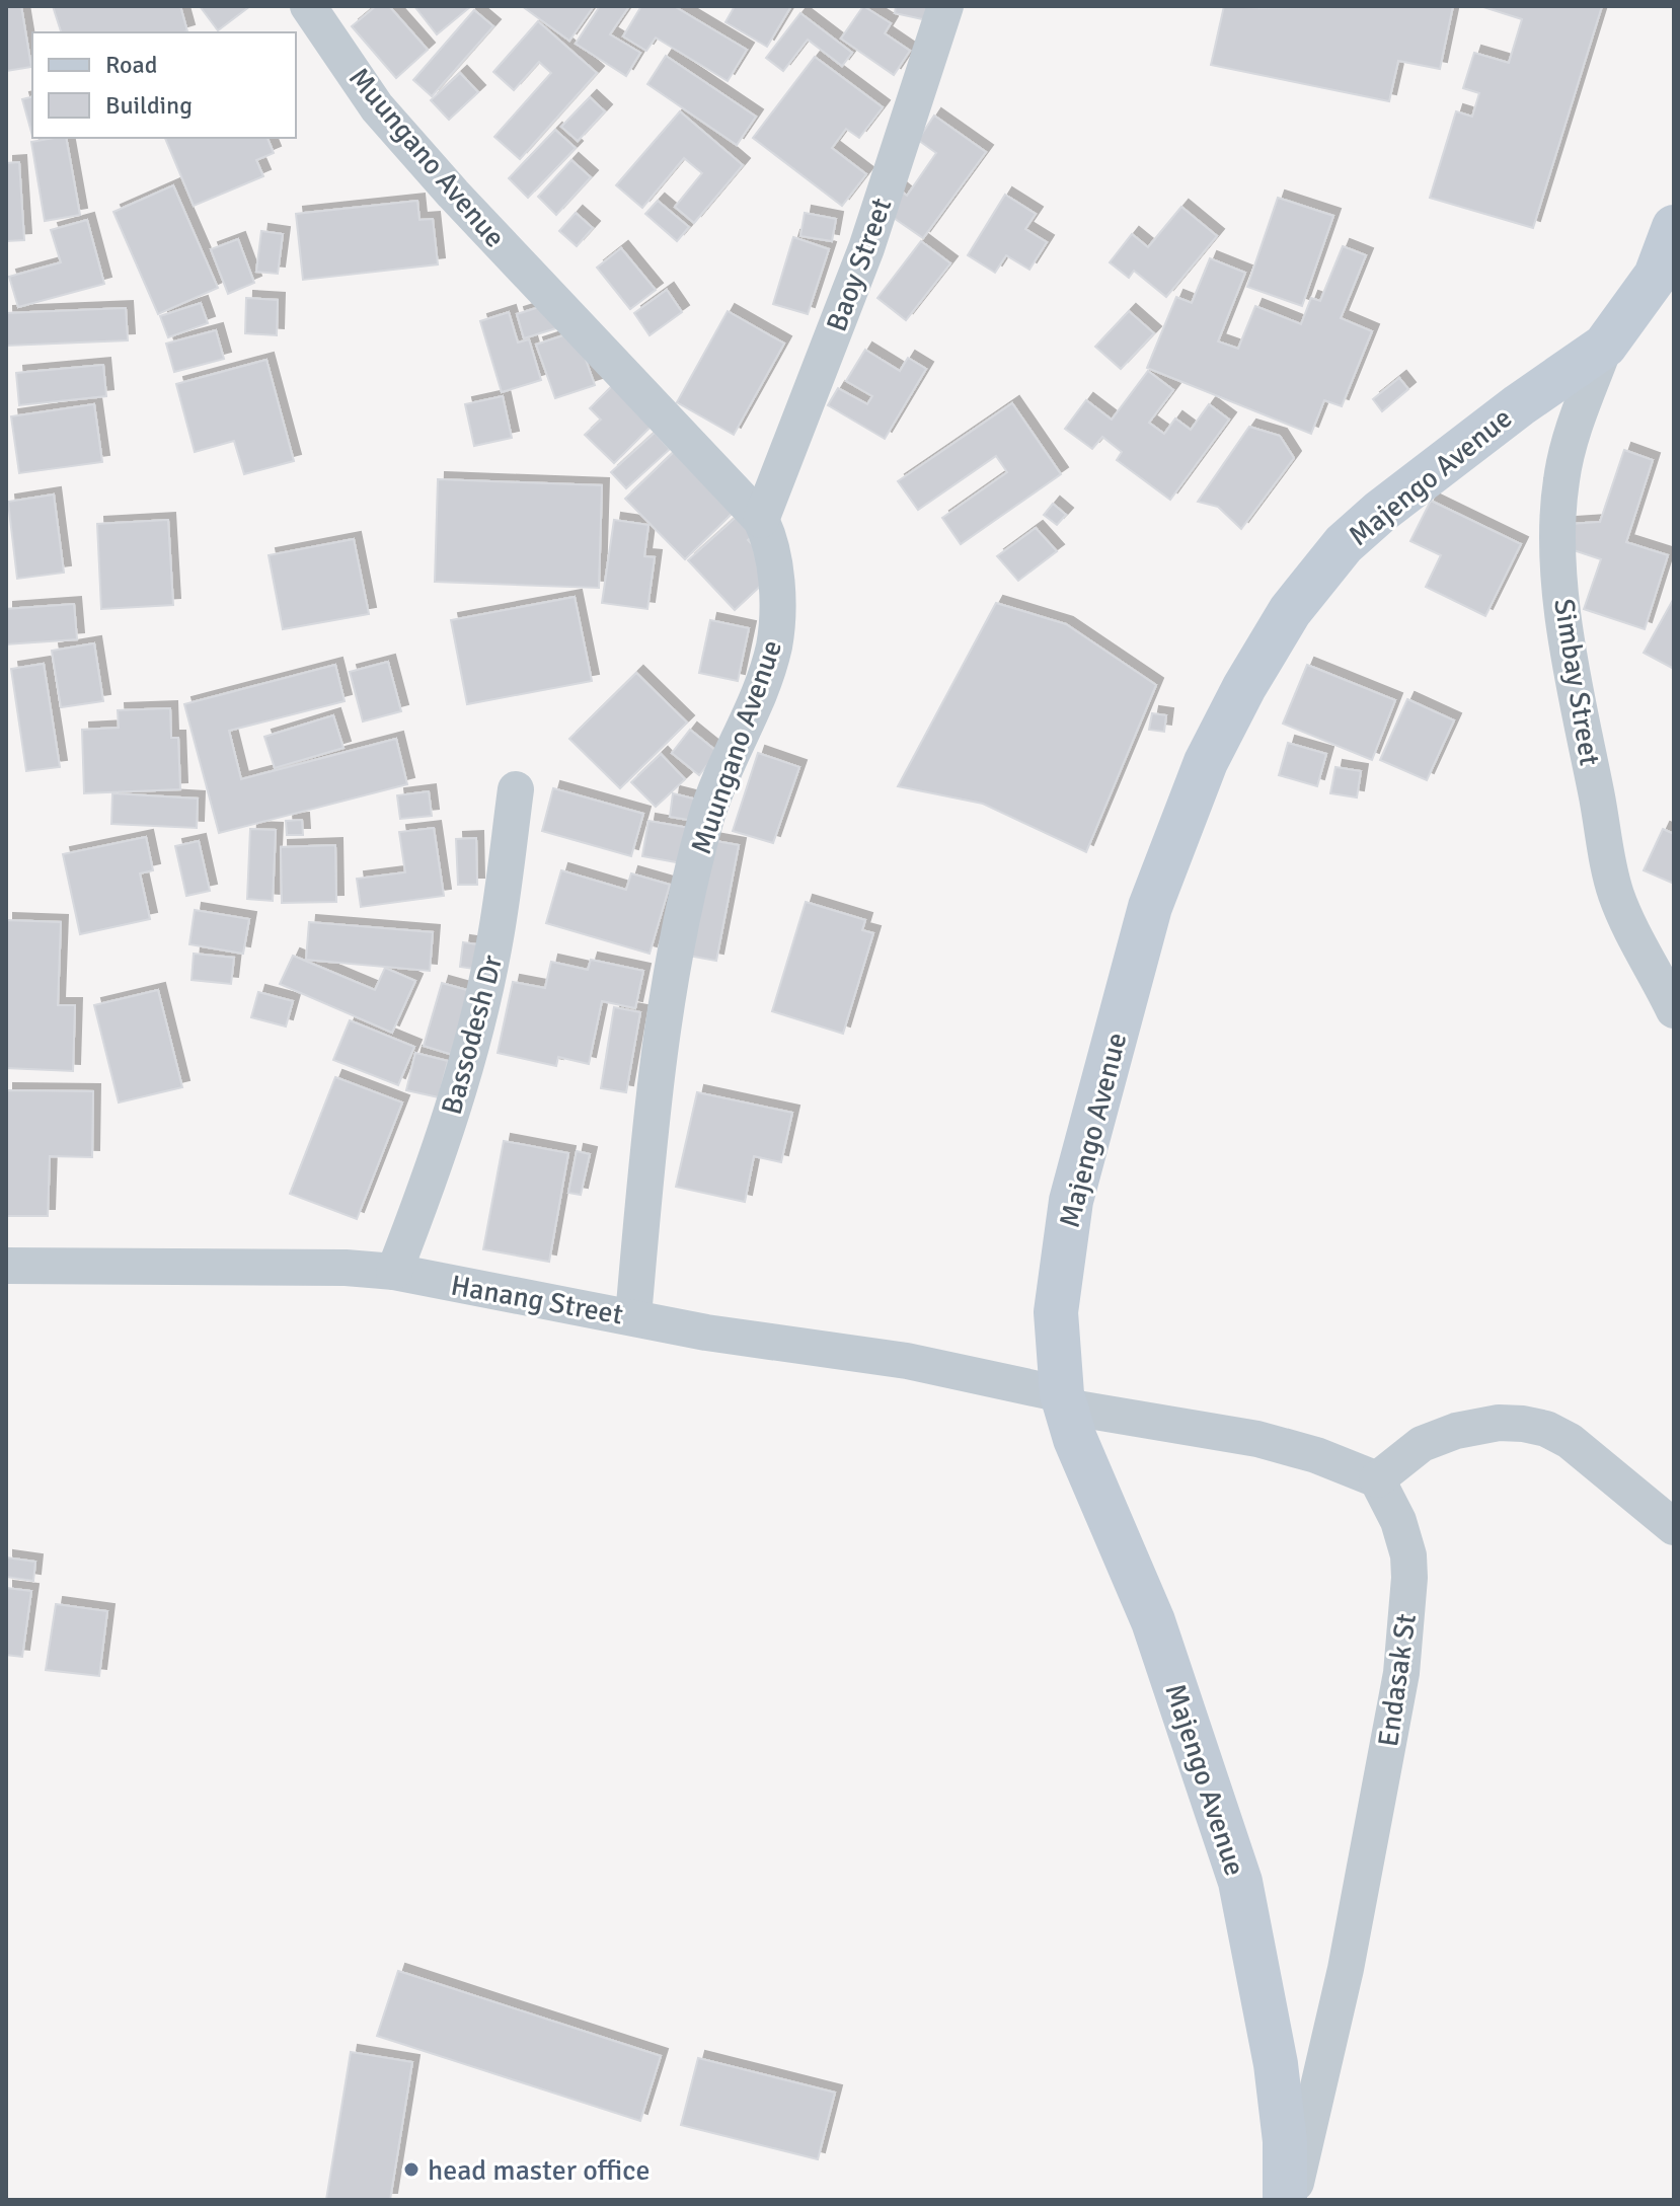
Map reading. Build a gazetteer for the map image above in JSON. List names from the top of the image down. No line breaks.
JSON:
{"streets":{"street":["Muungano Avenue","Baoy Street","Majengo Avenue","Simbay Street","Bassodesh Dr","Hanang Street","Endasak St"]},"crossings":[["Muungano Avenue","Baoy Street"],["Muungano Avenue","Hanang Street"],["Majengo Avenue","Simbay Street"],["Majengo Avenue","Hanang Street"],["Bassodesh Dr","Hanang Street"]],"places":["head master office"],"legend":["Road","Building"]}
